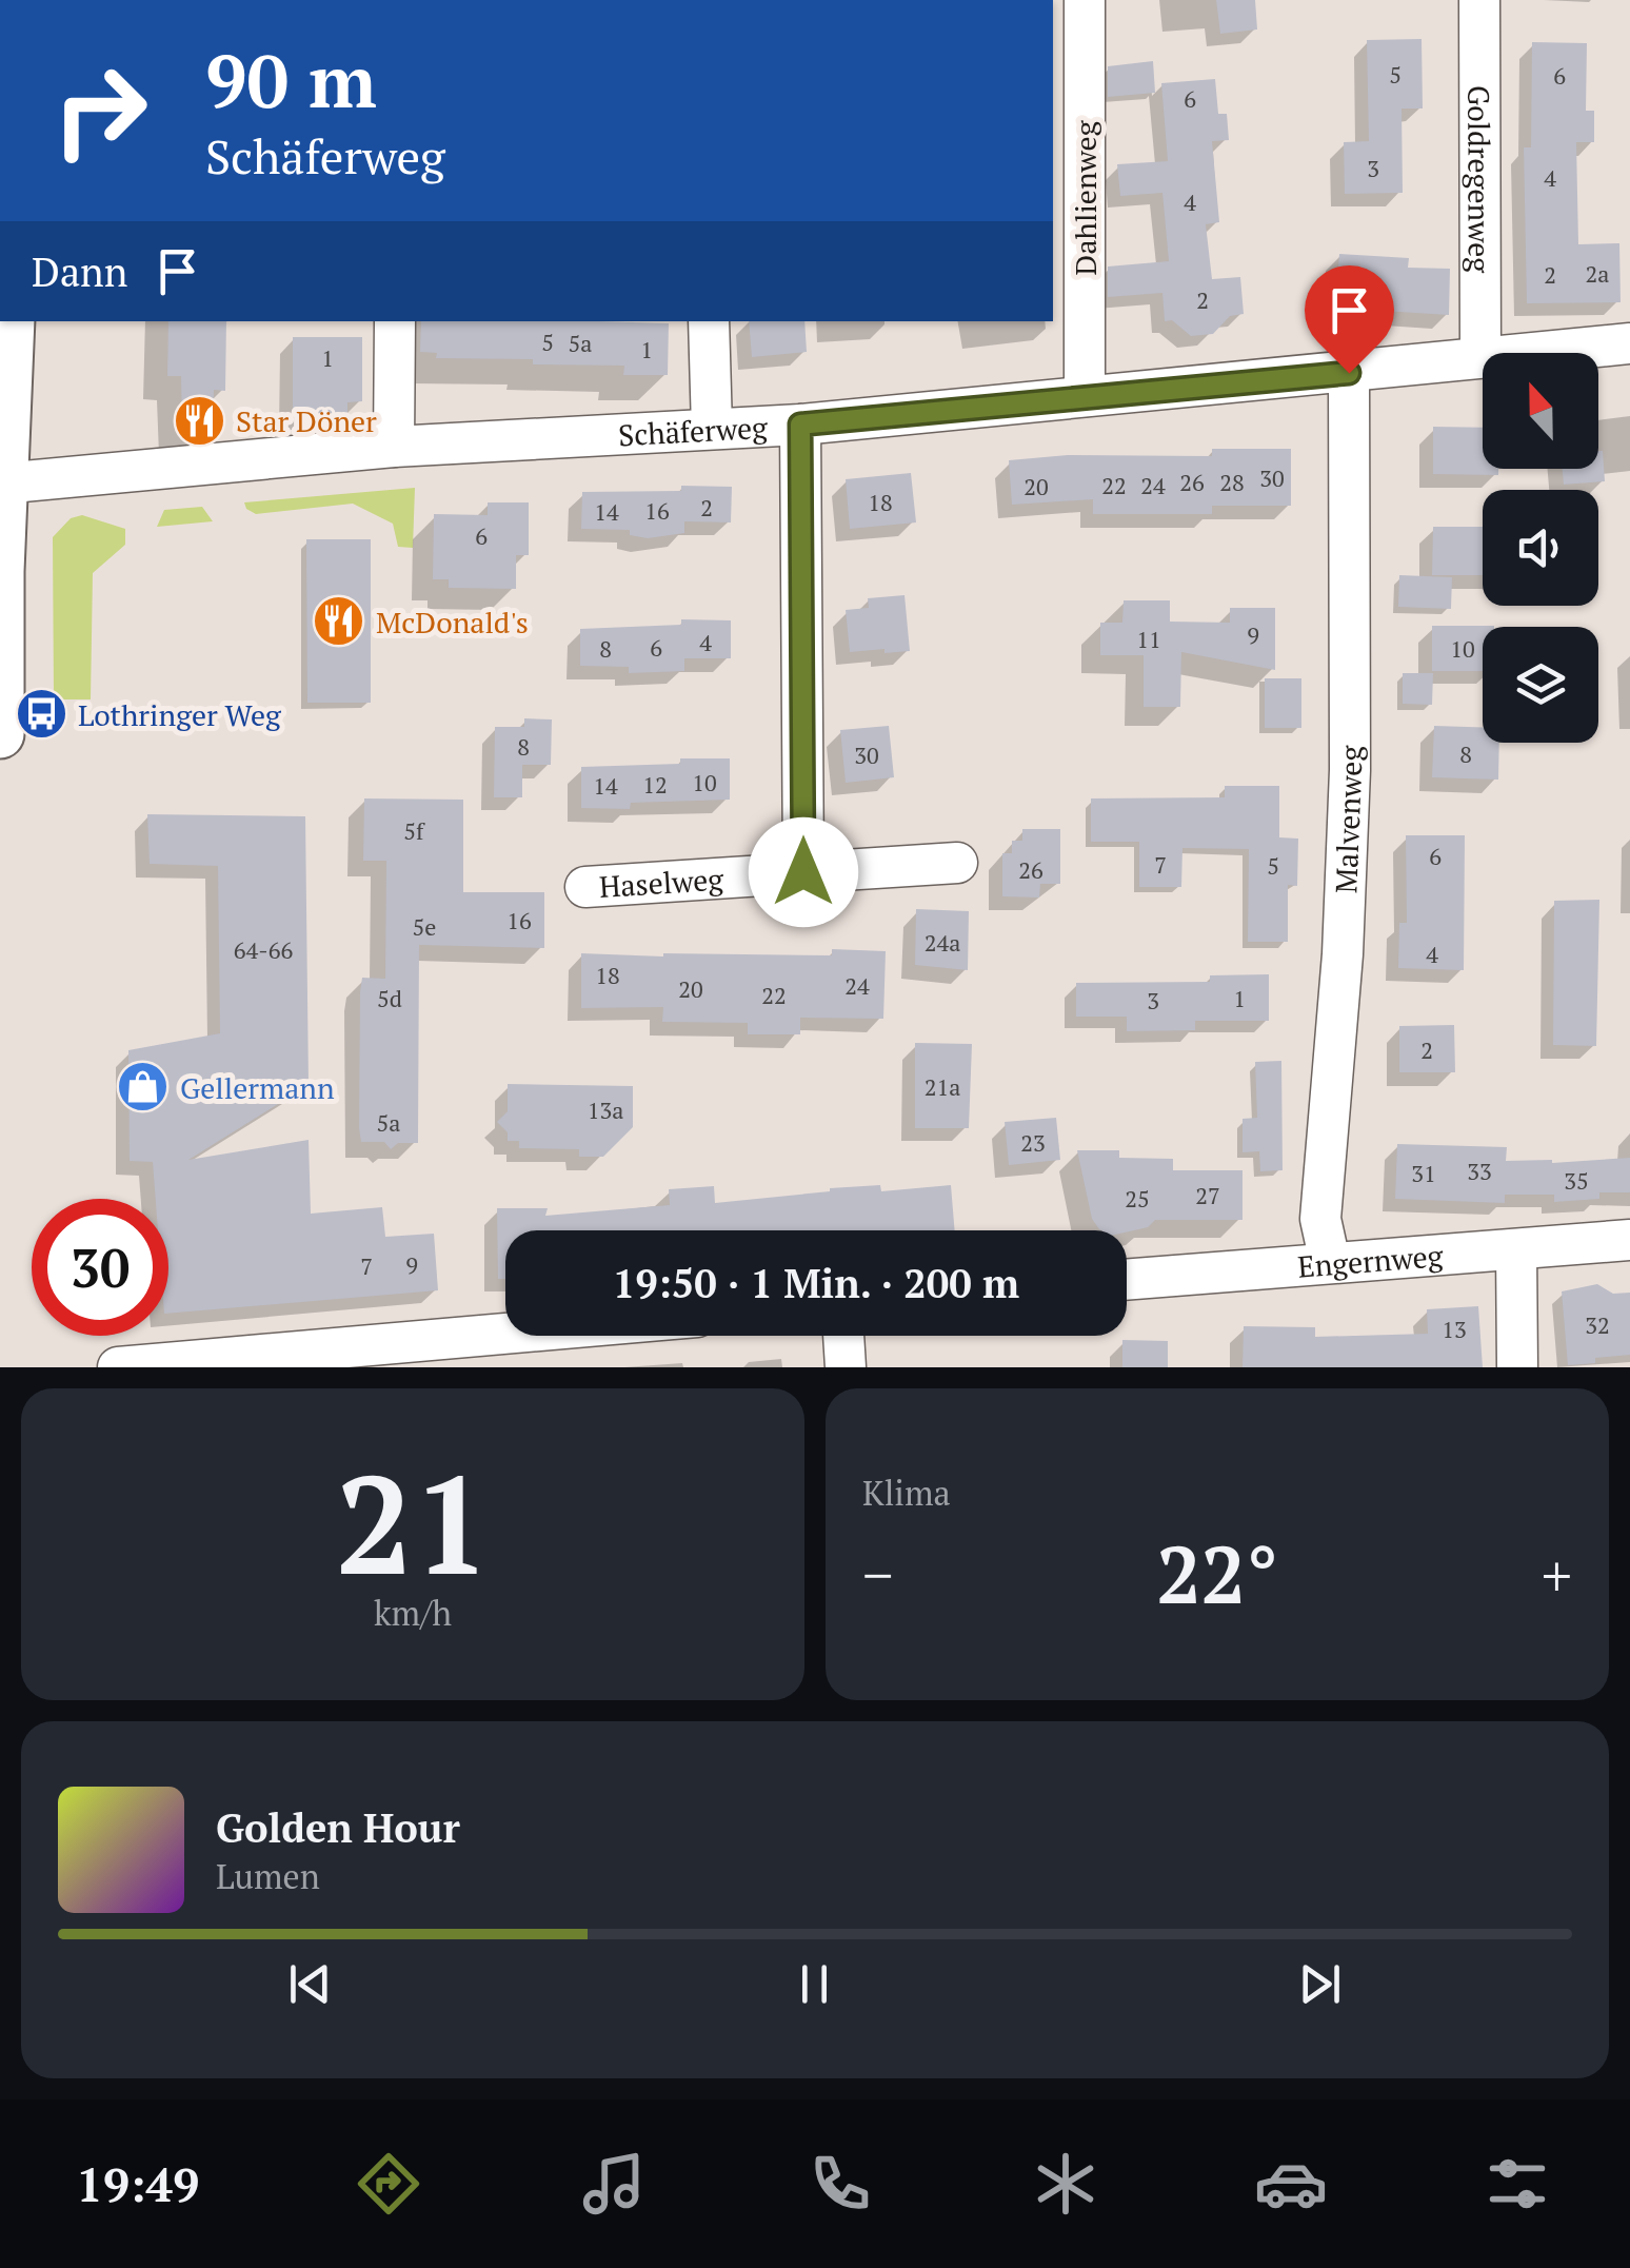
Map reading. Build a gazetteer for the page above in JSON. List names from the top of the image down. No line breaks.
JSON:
{"streets":{"street":["Goldregenweg","Dahlienweg","Schäferweg","Malvenweg","Haselweg","Engernweg"]},"crossings":[["Goldregenweg","Schäferweg"],["Dahlienweg","Schäferweg"],["Schäferweg","Malvenweg"],["Malvenweg","Engernweg"]],"places":{"restaurant":["Star Döner","McDonald's"],"bus stop":["Lothringer Weg"],"shop":["Gellermann"]},"house_numbers":["5","6","6","3","4","4","2a","2","2","5","5a","1","1","30","26","28","22","24","20","18","2","16","14","6","9","11","4","6","8","10","8","8","30","10","12","14","5f","6","7","5","26","16","5e","24a","64-66","4","18","24","20","22","5d","1","3","2","21a","13a","5a","23","33","31","35","27","25","9","7","32","13"],"north":"top","page":{"turn":["90 m","Schäferweg"],"then":"Dann","limit":"30","trip":"19:50 · 1 Min. · 200 m","tile":[["21","km/h"],"Klima"],"heat":["−","22°","+"],"song":["Golden Hour","Lumen"],"tabs":"19:49"}}
